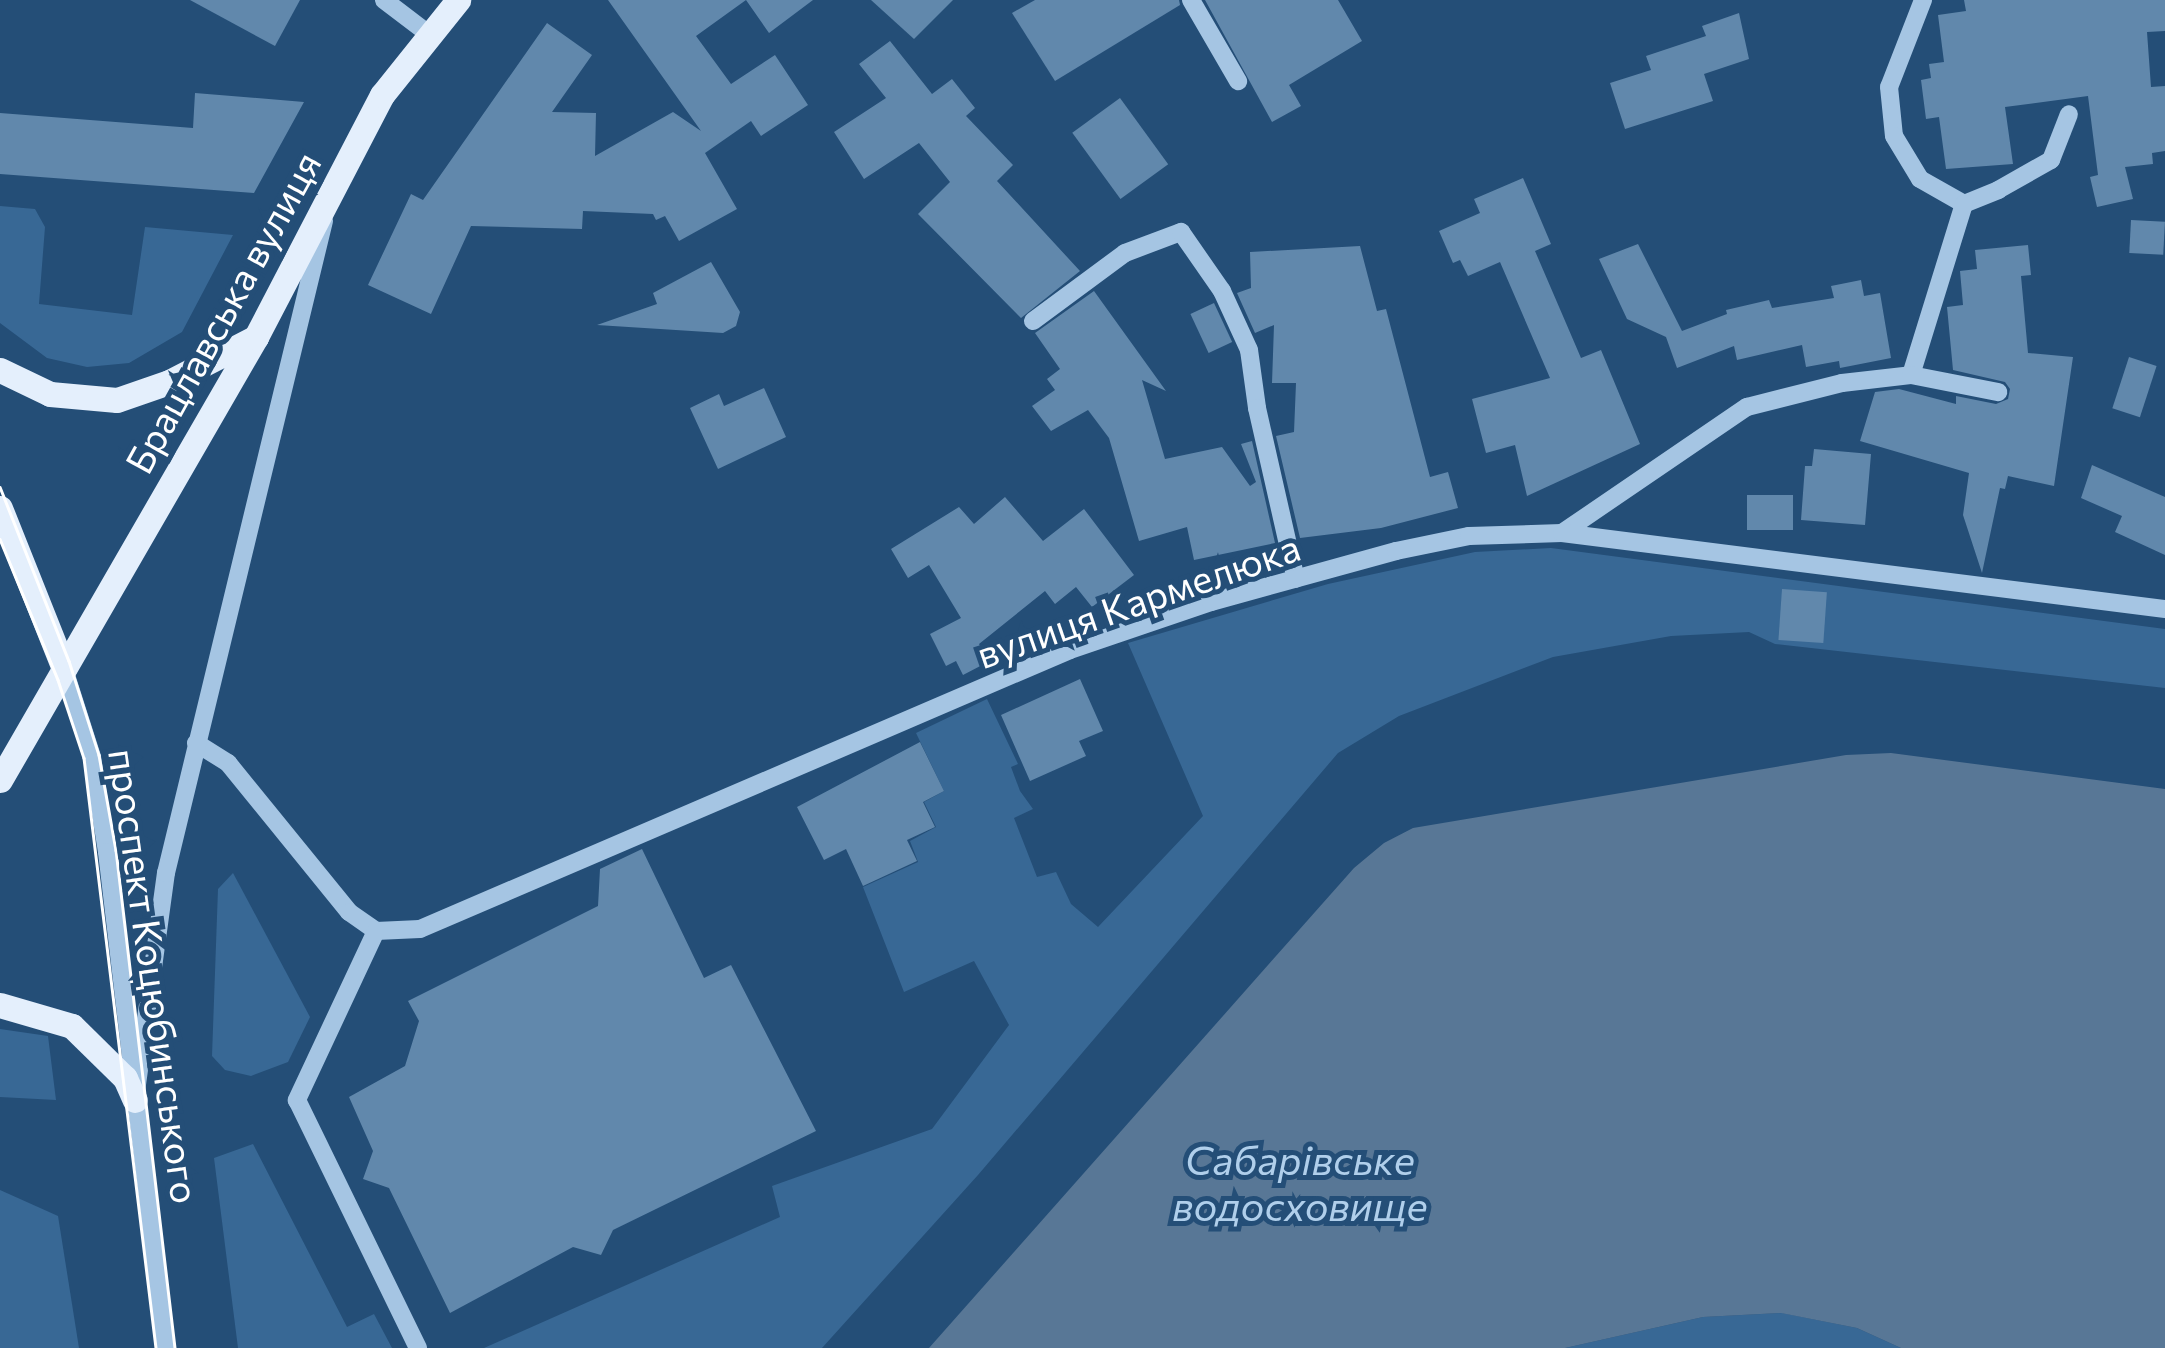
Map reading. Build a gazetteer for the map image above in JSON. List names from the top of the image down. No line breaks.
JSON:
{"streets":{"main road":["Брацлавська вулиця","проспект Коцюбинського"],"street":["вулиця Кармелюка"]},"crossings":[["Брацлавська вулиця","проспект Коцюбинського"]],"water":["Сабарівське водосховище"]}
